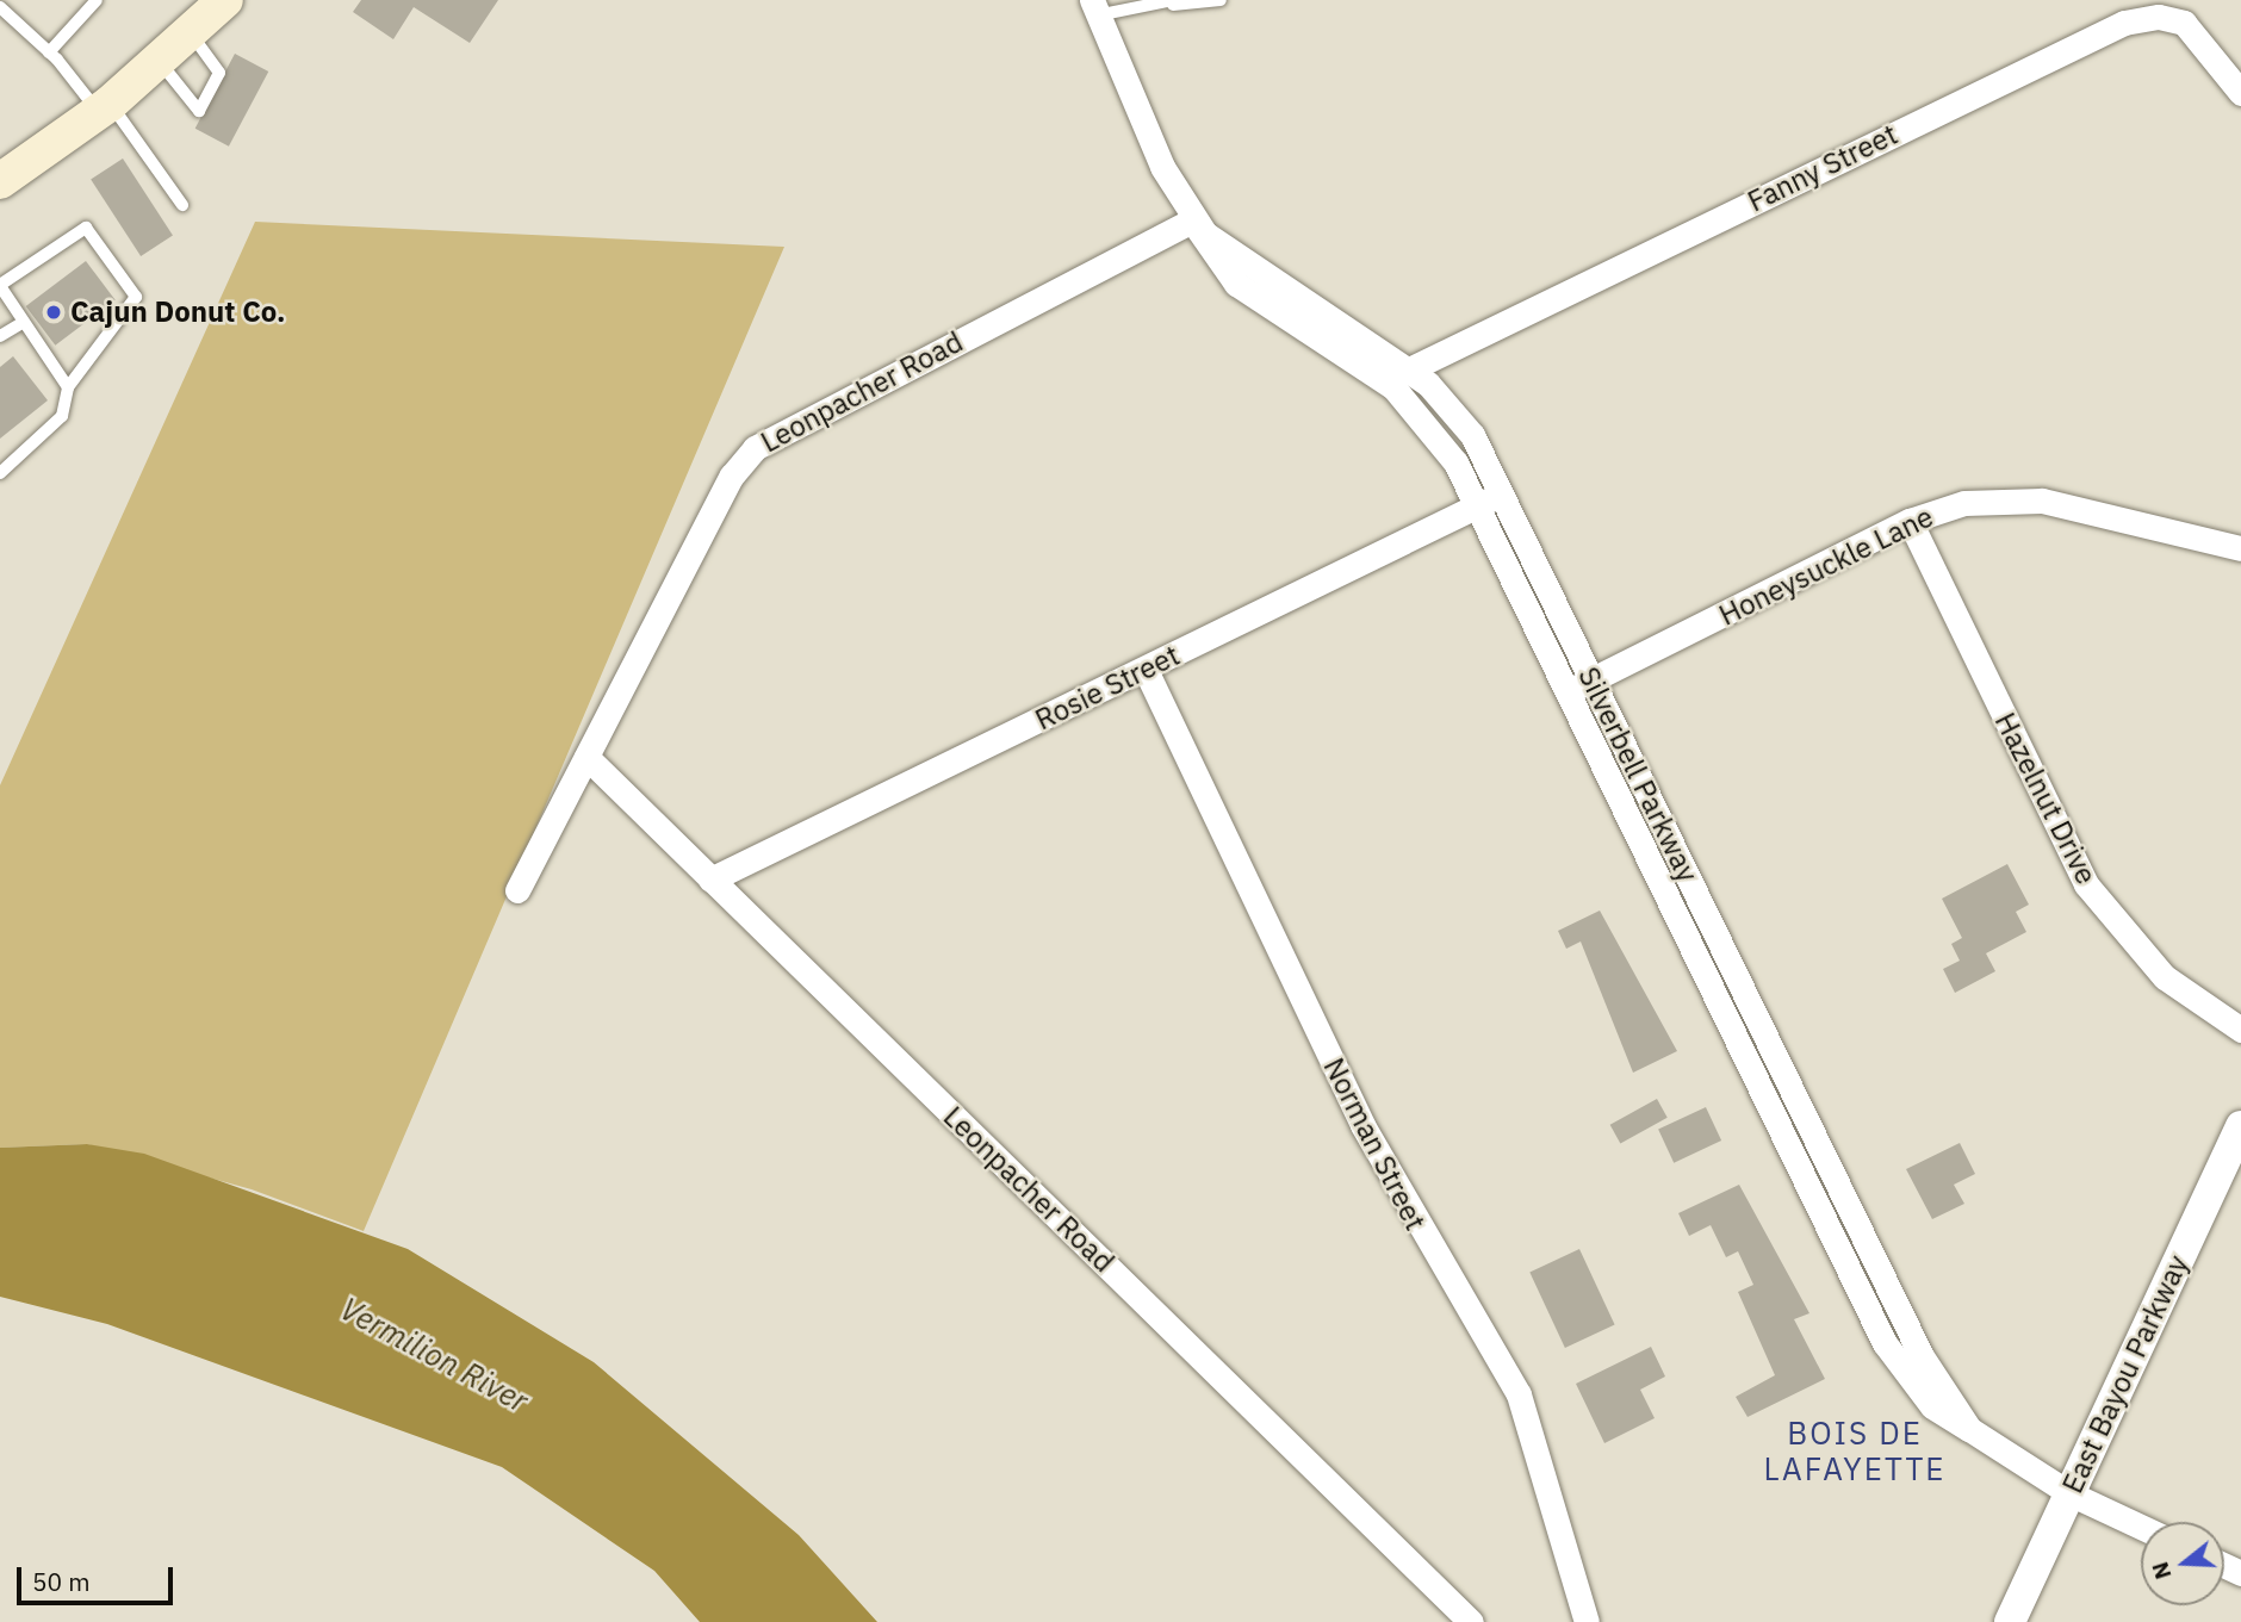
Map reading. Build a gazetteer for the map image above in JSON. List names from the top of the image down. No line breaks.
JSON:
{"streets":{"street":["Fanny Street","Leonpacher Road","Honeysuckle Lane","Rosie Street","Silverbell Parkway","Hazelnut Drive","Norman Street","East Bayou Parkway"]},"crossings":[["Fanny Street","Silverbell Parkway"],["Leonpacher Road","Rosie Street"],["Leonpacher Road","Silverbell Parkway"],["Honeysuckle Lane","Silverbell Parkway"],["Honeysuckle Lane","Hazelnut Drive"],["Rosie Street","Silverbell Parkway"],["Rosie Street","Norman Street"],["Silverbell Parkway","East Bayou Parkway"]],"districts":["BOIS DE LAFAYETTE"],"water":["Vermilion River"],"places":["Cajun Donut Co."],"scale_bar":"50 m","north":"left"}
